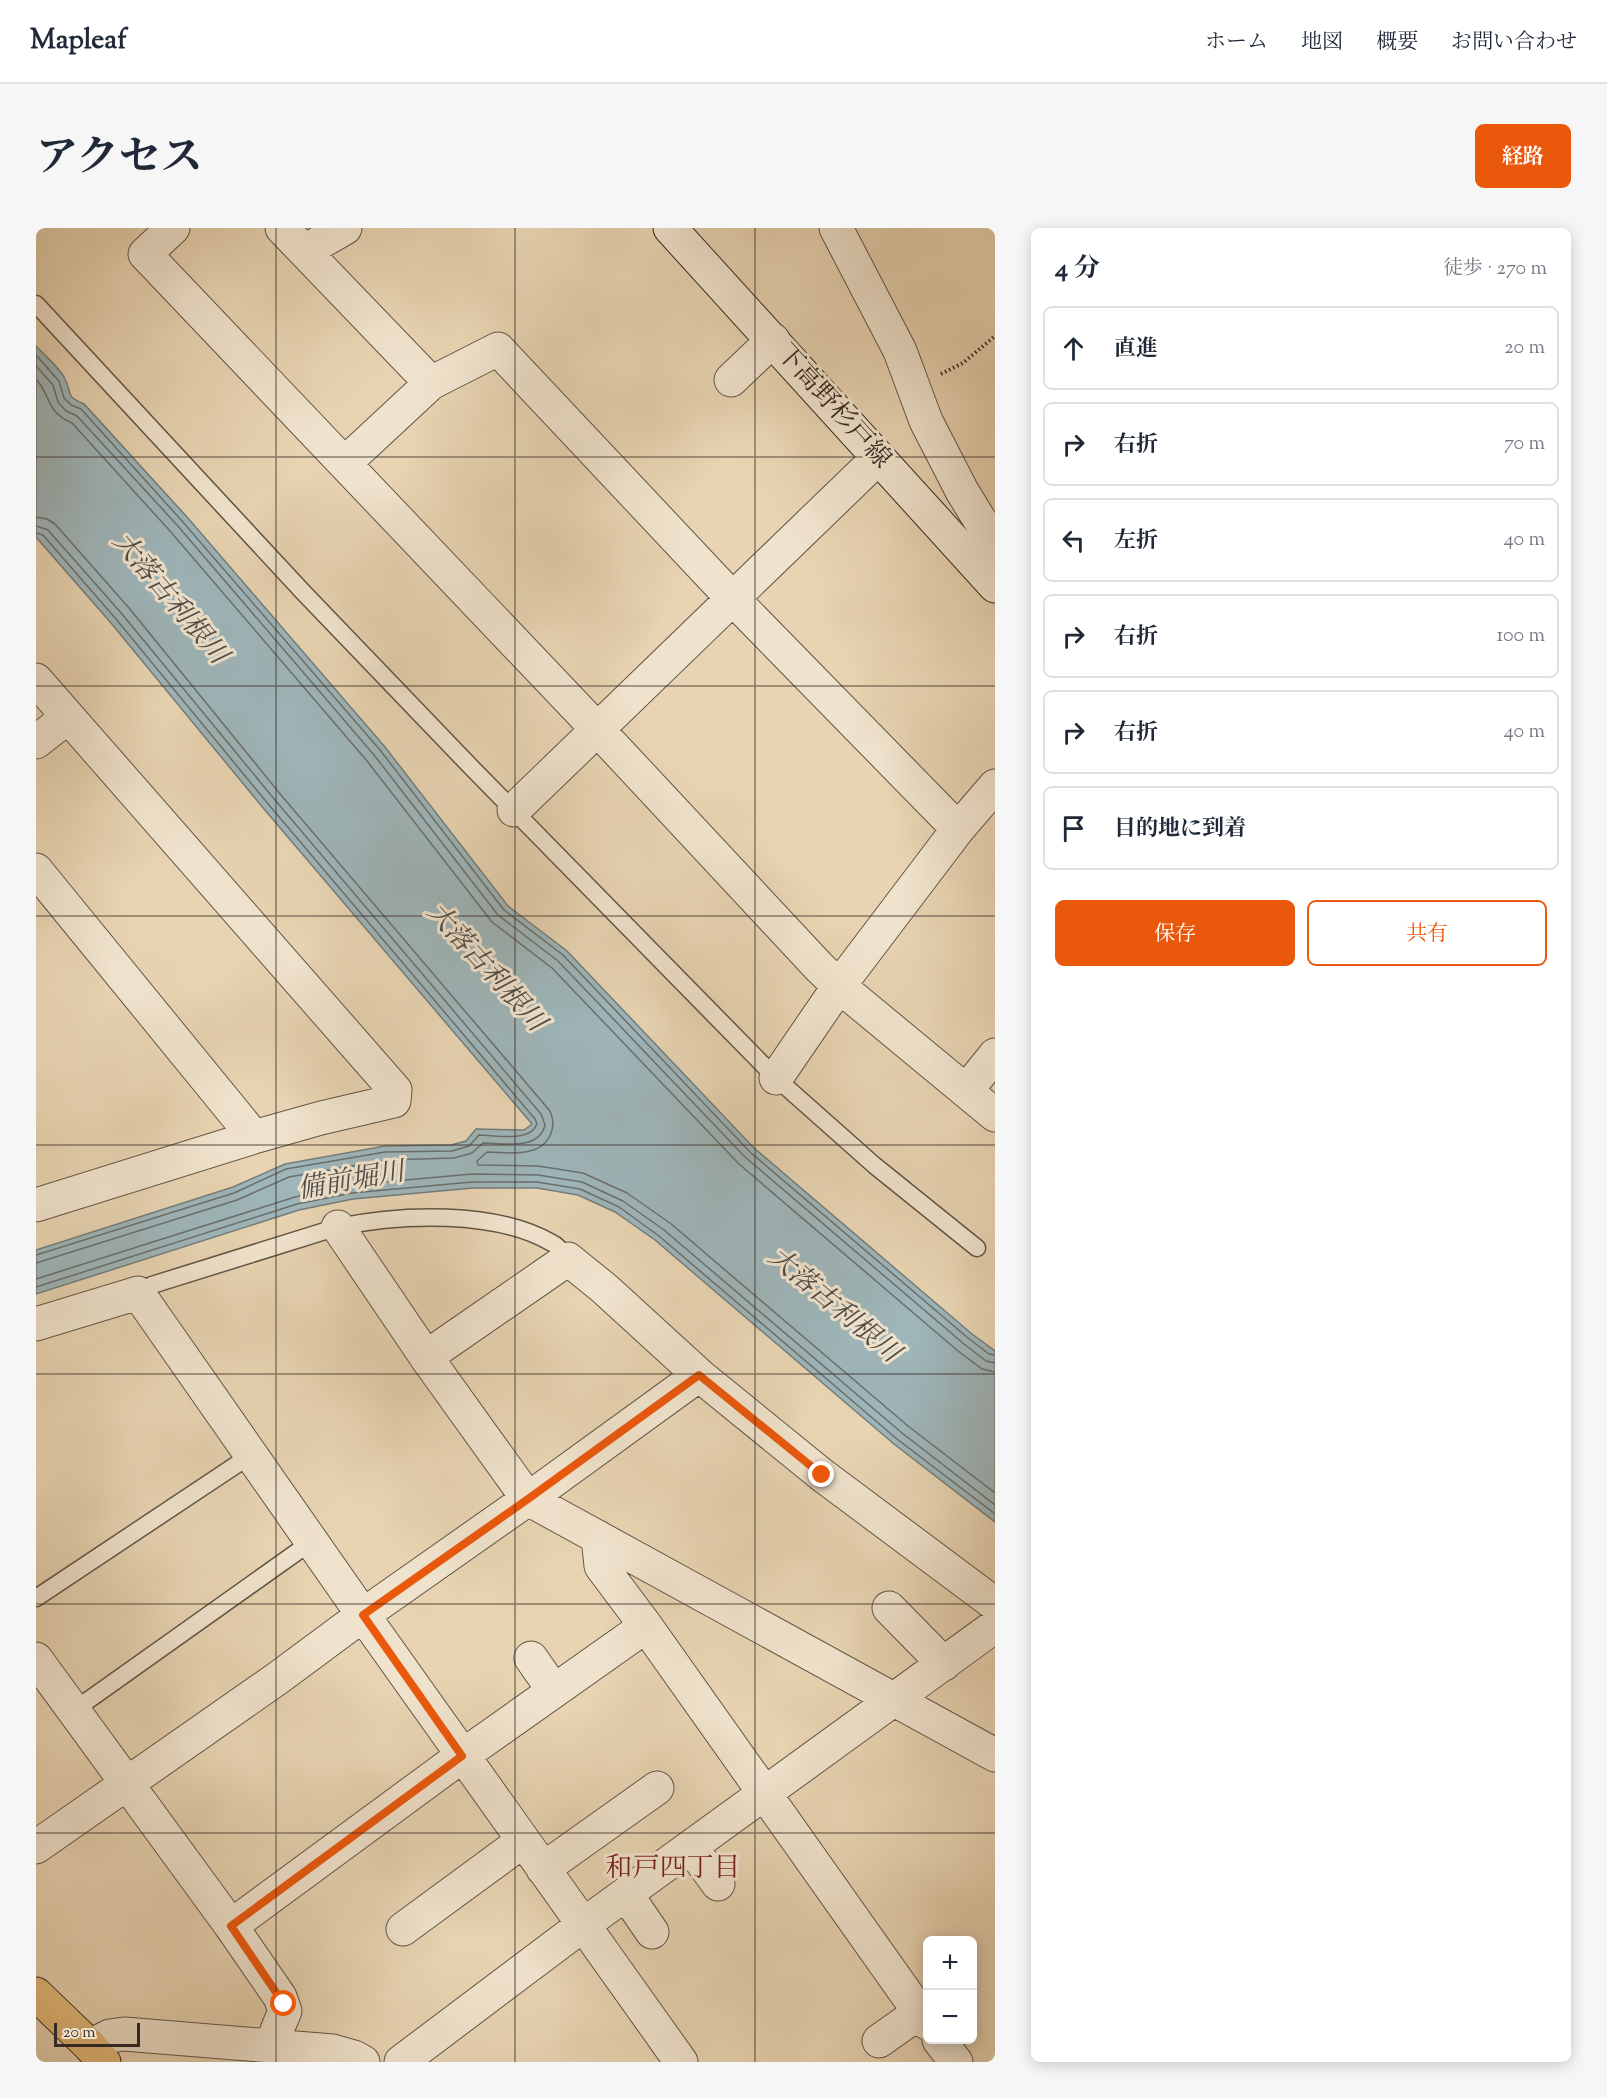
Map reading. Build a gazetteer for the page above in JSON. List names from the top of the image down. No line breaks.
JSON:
{"streets":{"street":["下高野杉戸線"]},"districts":["和戸四丁目"],"water":["大落古利根川","備前堀川"],"scale_bar":"20 m","page":{"header":"Mapleaf","nav":["ホーム","地図","概要","お問い合わせ"],"title":"アクセス","buttons":["経路",["保存","共有"]],"heading":["4 分","徒歩 · 270 m"],"list":[["直進","20 m"],["右折","70 m"],["左折","40 m"],["右折","100 m"],["右折","40 m"],"目的地に到着"],"map_buttons":["+","−"],"scale":"20 m"}}
